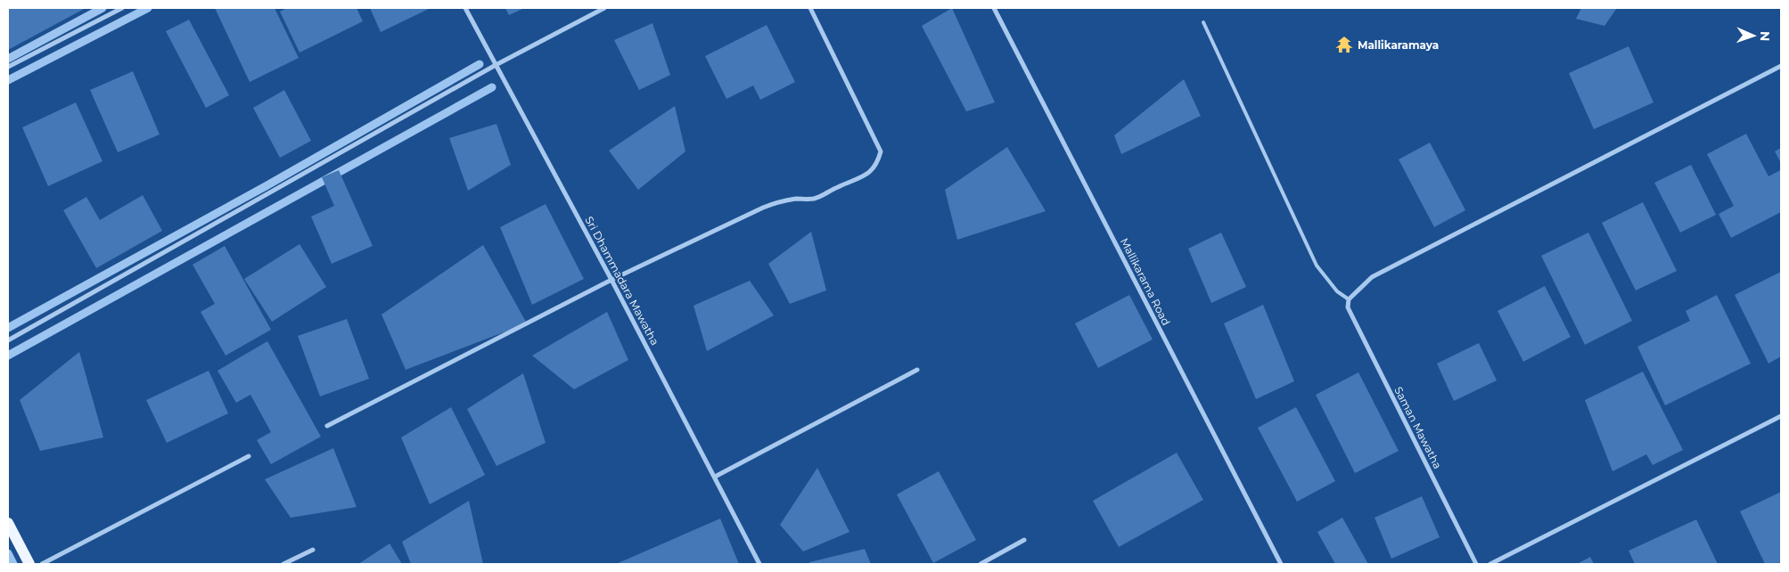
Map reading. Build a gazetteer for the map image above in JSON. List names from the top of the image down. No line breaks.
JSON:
{"streets":{"street":["Sri Dhammadara Mawatha","Mallikarama Road","Saman Mawatha"]},"places":{"temple":["Mallikaramaya"]},"north":"right"}
